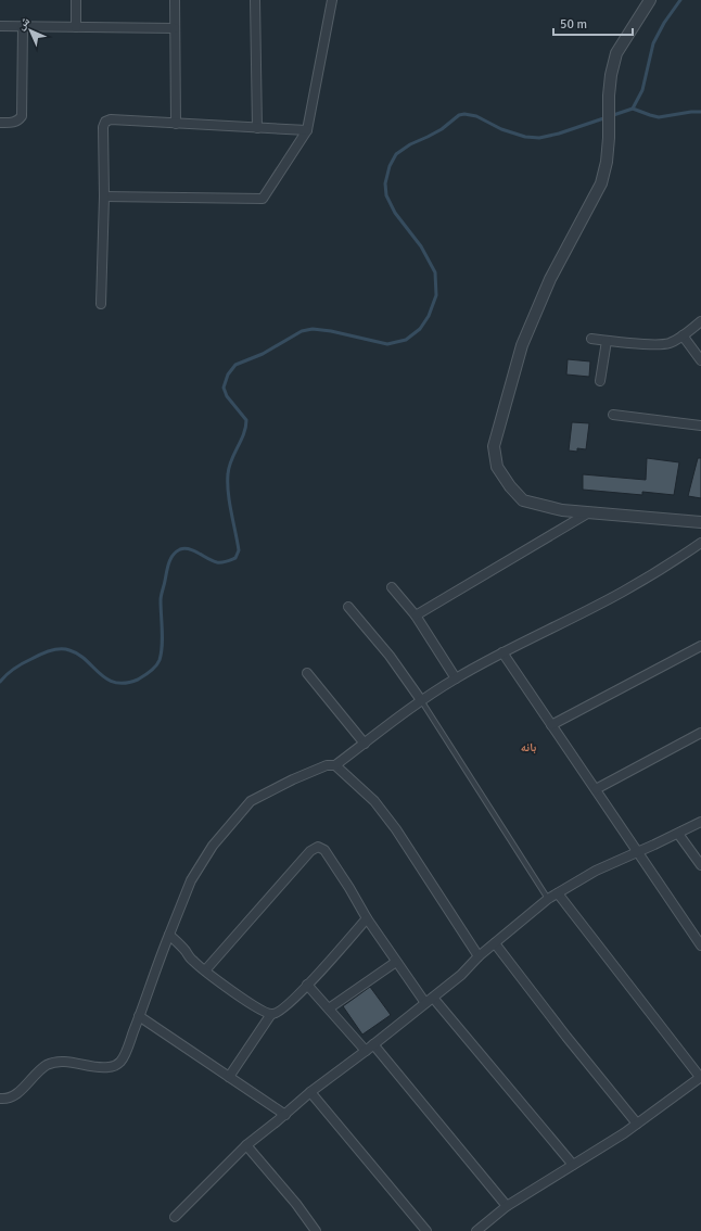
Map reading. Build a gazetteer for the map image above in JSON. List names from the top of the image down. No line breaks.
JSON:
{"districts":["بانە"],"scale_bar":"50 m","north":"top left"}
